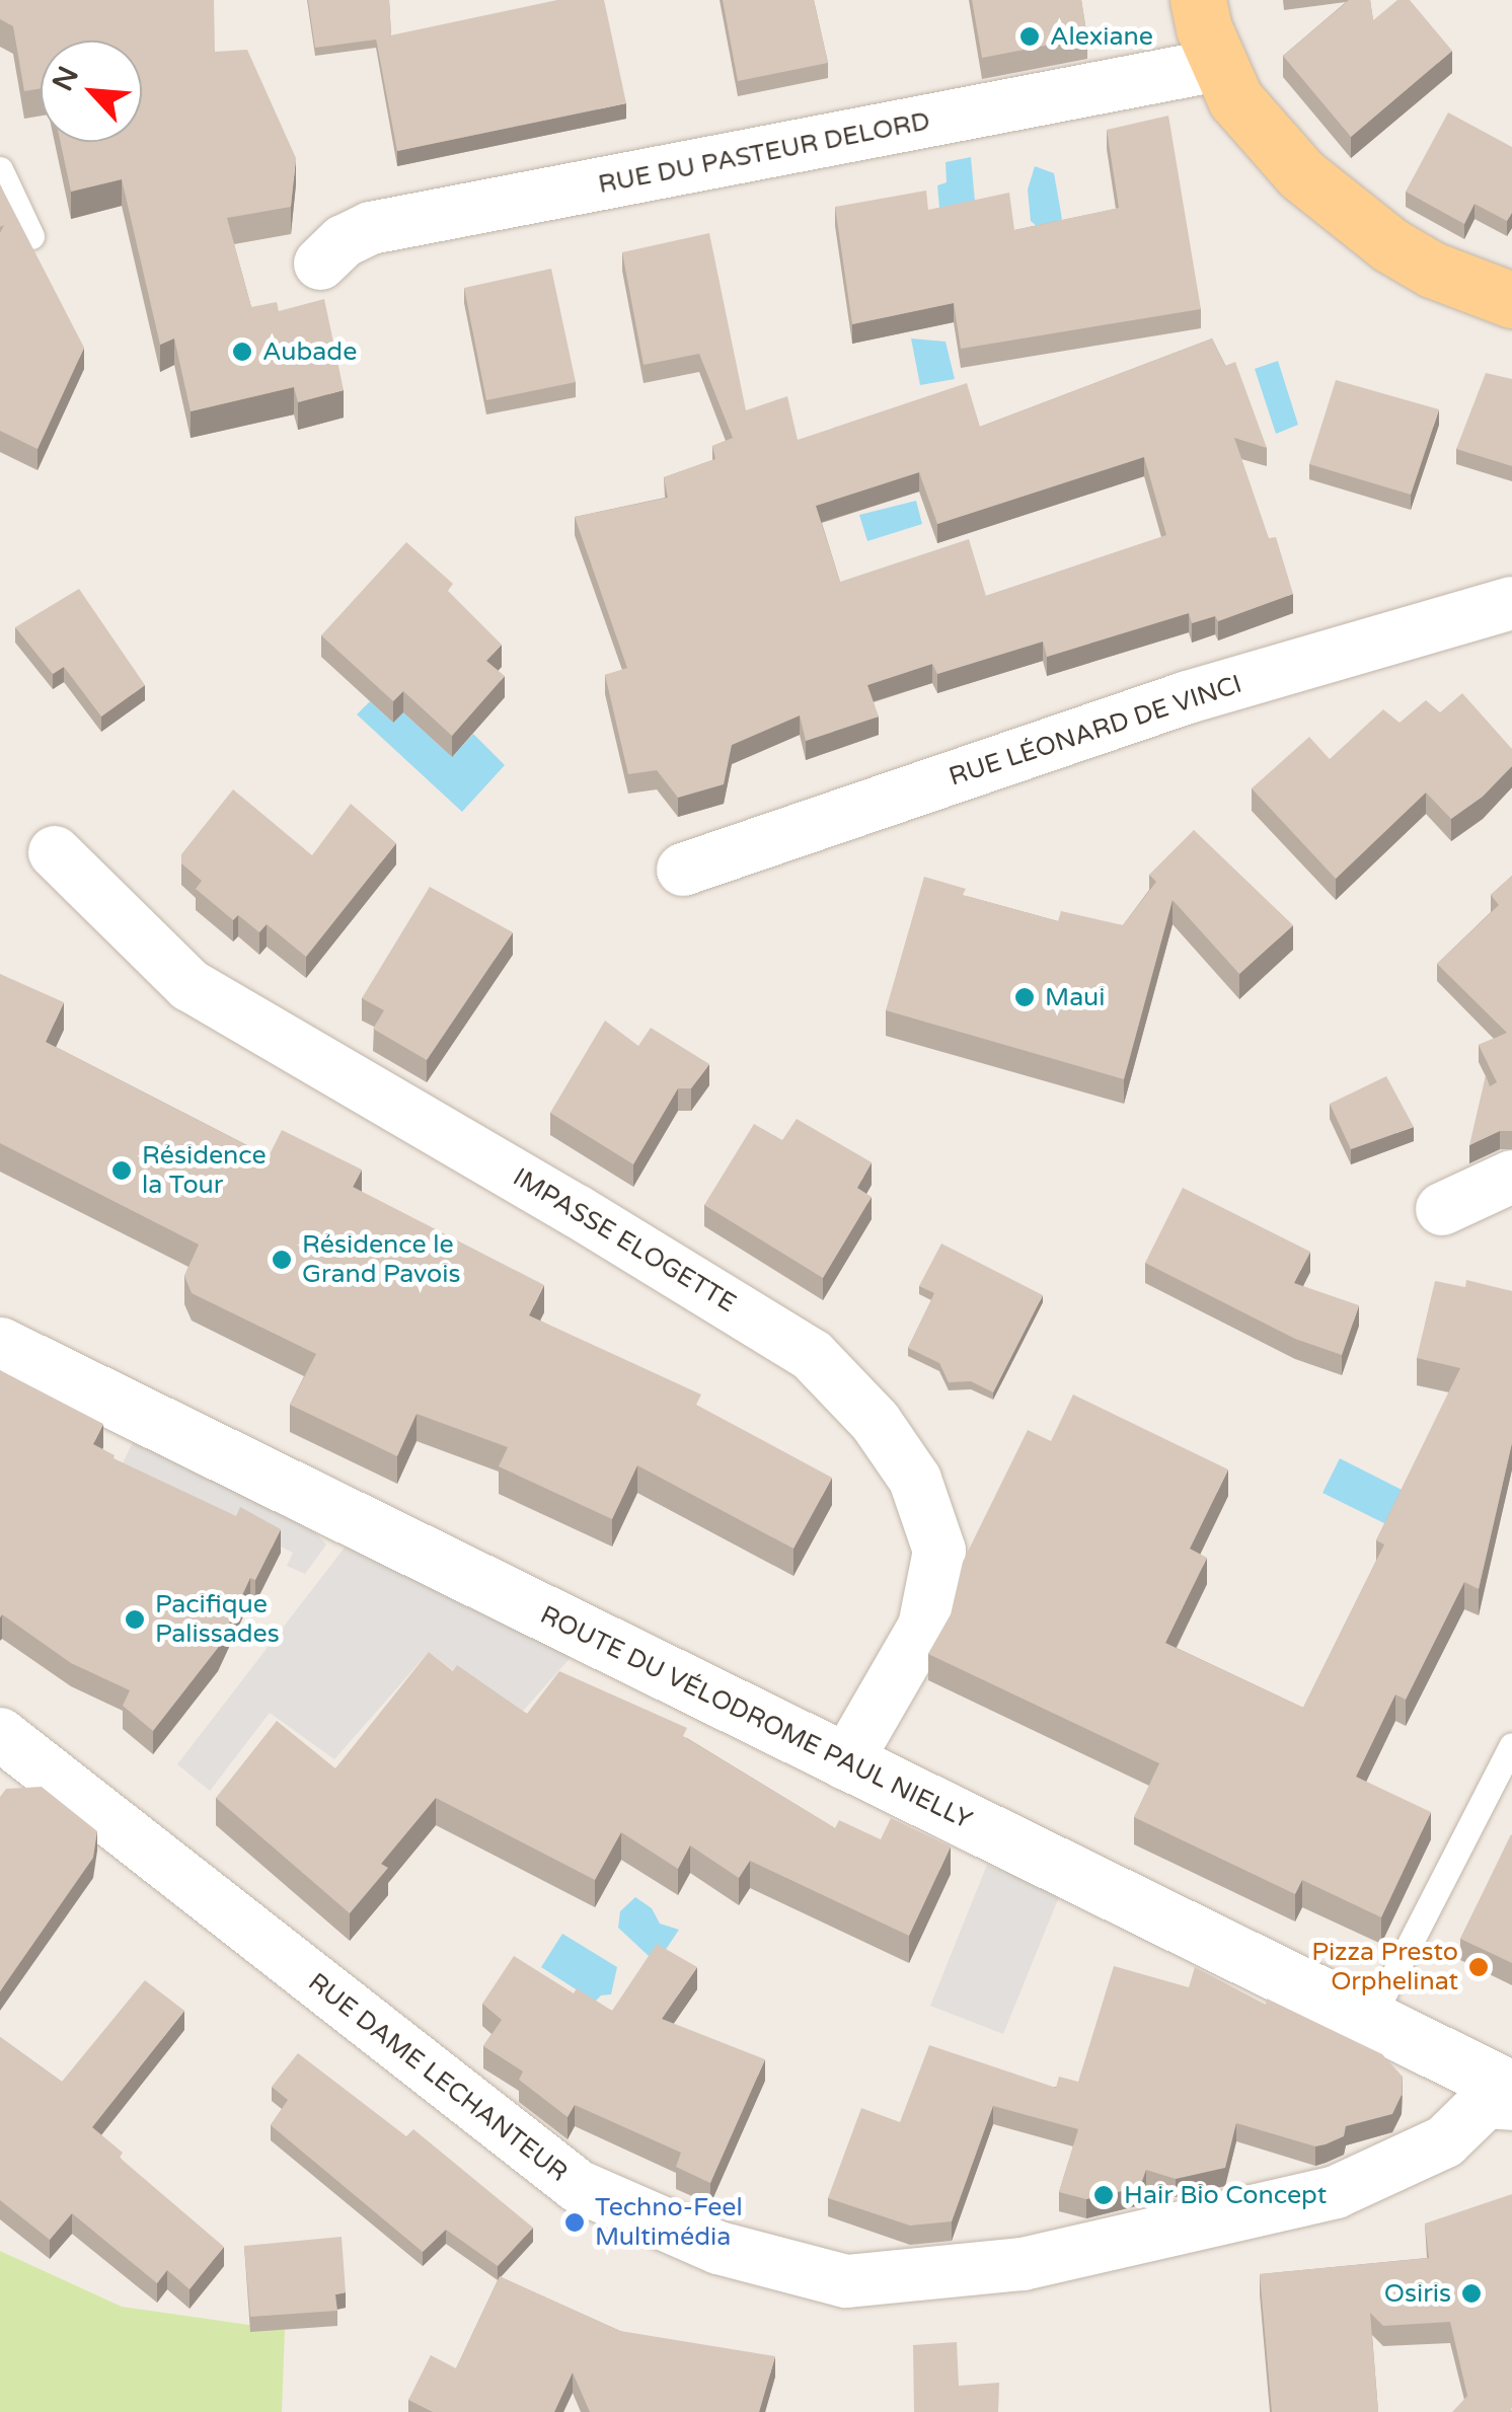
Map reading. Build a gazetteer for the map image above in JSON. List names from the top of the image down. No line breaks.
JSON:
{"streets":{"street":["RUE DU PASTEUR DELORD","RUE LÉONARD DE VINCI","IMPASSE ELOGETTE","ROUTE DU VÉLODROME PAUL NIELLY","RUE DAME LECHANTEUR"]},"crossings":[["IMPASSE ELOGETTE","ROUTE DU VÉLODROME PAUL NIELLY"]],"places":["Alexiane","Aubade","Maui","Résidence la Tour","Résidence le Grand Pavois","Pacifique Palissades","Pizza Presto Orphelinat","Hair Bio Concept","Techno-Feel Multimédia","Osiris"],"north":"top left"}
